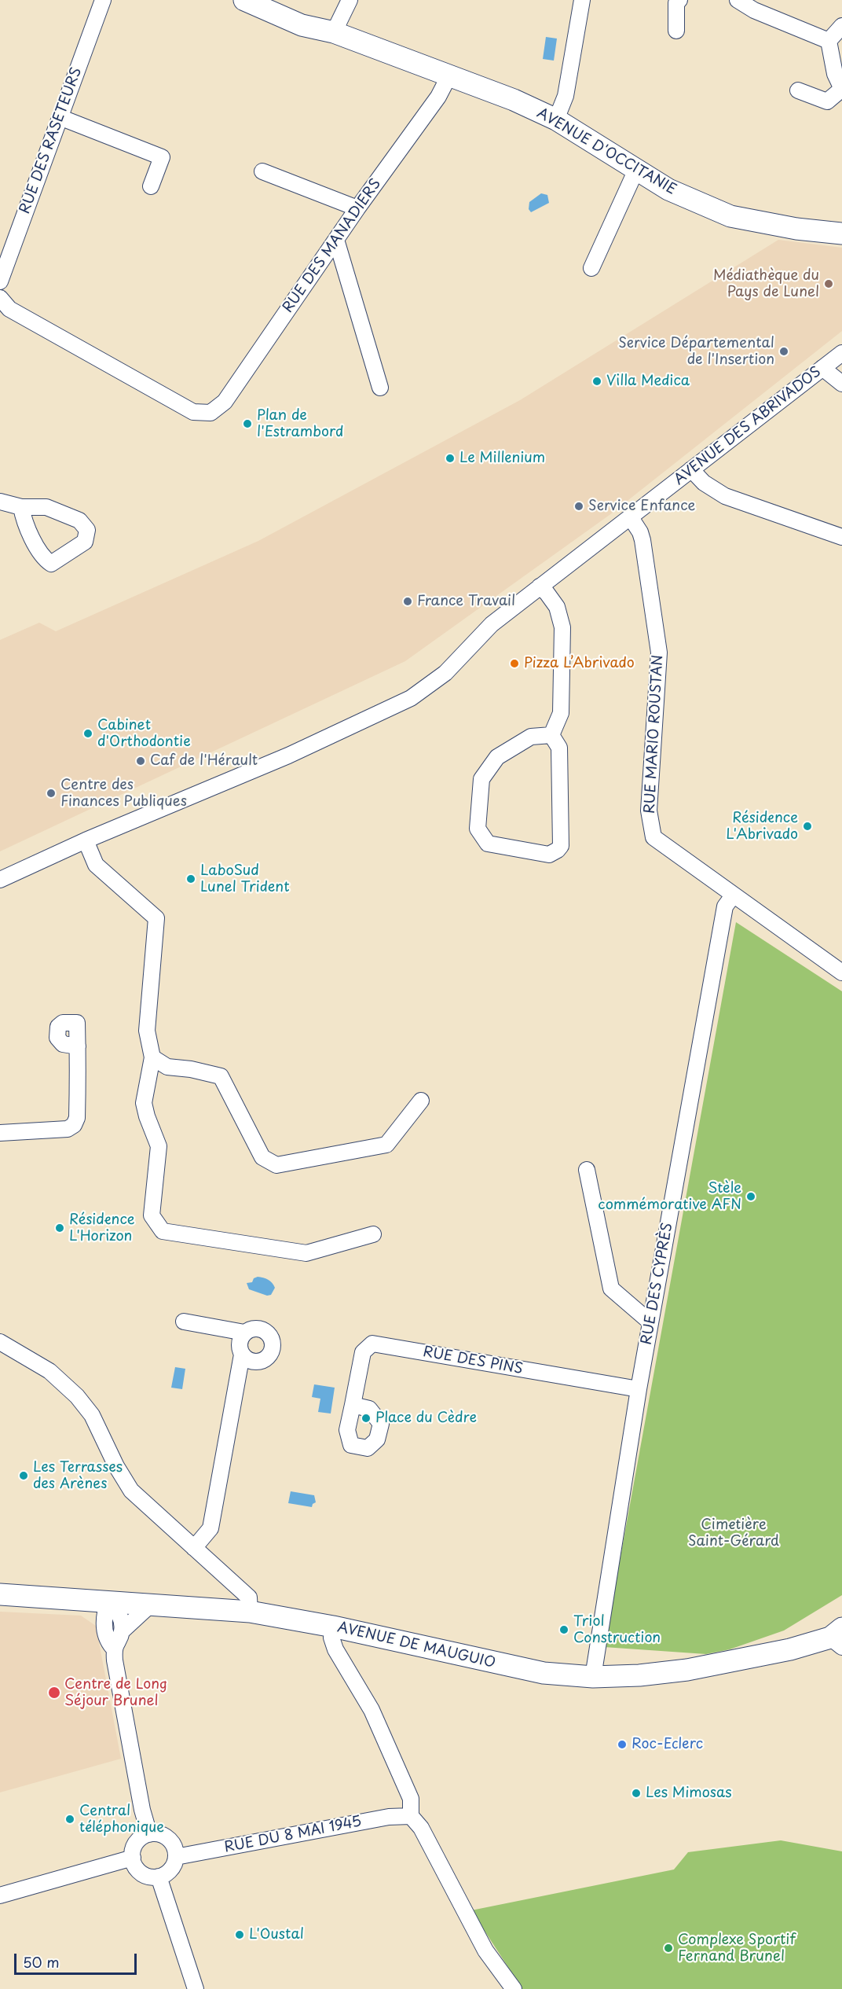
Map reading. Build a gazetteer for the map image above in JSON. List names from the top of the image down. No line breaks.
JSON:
{"streets":{"main road":["AVENUE D'OCCITANIE","AVENUE DE MAUGUIO"],"street":["RUE DES RASETEURS","RUE DES MANADIERS","AVENUE DES ABRIVADOS","RUE MARIO ROUSTAN","RUE DES CYPRÈS","RUE DES PINS","RUE DU 8 MAI 1945"]},"crossings":[["AVENUE D'OCCITANIE","RUE DES MANADIERS"],["AVENUE DES ABRIVADOS","RUE MARIO ROUSTAN"],["RUE MARIO ROUSTAN","RUE DES CYPRÈS"],["RUE DES CYPRÈS","RUE DES PINS"],["RUE DES CYPRÈS","AVENUE DE MAUGUIO"]],"parks":["Cimetière Saint-Gérard"],"places":["Médiathèque du Pays de Lunel","Service Départemental de l'Insertion","Villa Medica","Plan de l'Estrambord","Le Millenium","Service Enfance","France Travail","Pizza L’Abrivado","Cabinet d'Orthodontie","Caf de l'Hérault","Centre des Finances Publiques","Résidence L'Abrivado","LaboSud Lunel Trident","Stèle commémorative AFN","Résidence L'Horizon","Place du Cèdre","Les Terrasses des Arènes","Triol Construction","Centre de Long Séjour Brunel","Roc-Eclerc","Les Mimosas","Central téléphonique","L'Oustal","Complexe Sportif Fernand Brunel"],"scale_bar":"50 m"}
